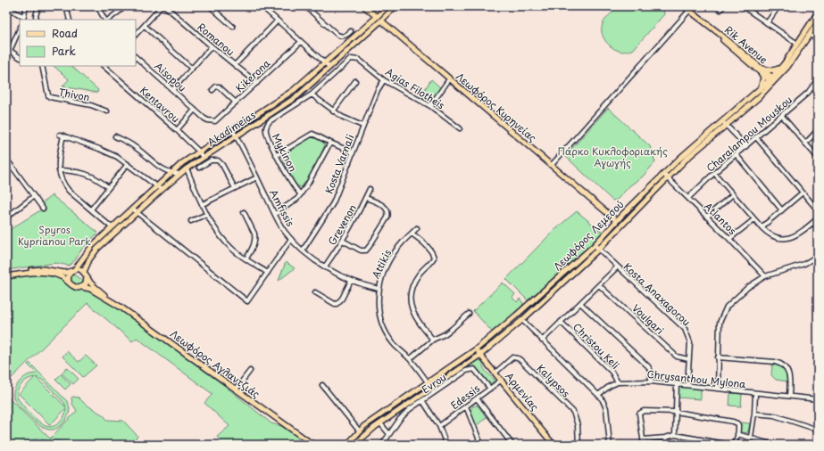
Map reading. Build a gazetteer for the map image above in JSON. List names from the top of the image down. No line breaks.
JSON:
{"streets":{"main road":["Rik Avenue","Λεωφόρος Κυρηνείας","Akadimeias","Λεωφόρος Λεμεσού","Λεωφόρος Αγλαντζιάς","Αρμενίας"],"street":["Romanou","Kikerona","Aisopou","Agias Filotheis","Thivon","Kentavrou","Charalampou Mouskou","Mykinon","Kosta Varnali","Amfissis","Atlantos","Grevenon","Attikis","Kosta Anaxagorou","Voulgari","Christou Keli","Chrysanthou Mylona","Kalypsos","Evrou","Edessis"]},"crossings":[["Romanou","Kikerona"],["Rik Avenue","Λεωφόρος Λεμεσού"],["Kikerona","Aisopou"],["Agias Filotheis","Mykinon"],["Agias Filotheis","Kosta Varnali"],["Kentavrou","Akadimeias"],["Λεωφόρος Κυρηνείας","Akadimeias"],["Λεωφόρος Κυρηνείας","Λεωφόρος Λεμεσού"],["Akadimeias","Amfissis"],["Akadimeias","Λεωφόρος Αγλαντζιάς"],["Charalampou Mouskou","Atlantos"],["Kosta Varnali","Amfissis"],["Amfissis","Grevenon"],["Amfissis","Attikis"],["Atlantos","Λεωφόρος Λεμεσού"],["Λεωφόρος Λεμεσού","Attikis"],["Λεωφόρος Λεμεσού","Kosta Anaxagorou"],["Λεωφόρος Λεμεσού","Αρμενίας"],["Kosta Anaxagorou","Voulgari"],["Kosta Anaxagorou","Chrysanthou Mylona"],["Christou Keli","Chrysanthou Mylona"],["Kalypsos","Αρμενίας"],["Evrou","Edessis"],["Αρμενίας","Edessis"]],"parks":["Πάρκο Κυκλοφοριακής Αγωγής","Spyros Kyprianou Park"],"legend":["Road","Park"]}
